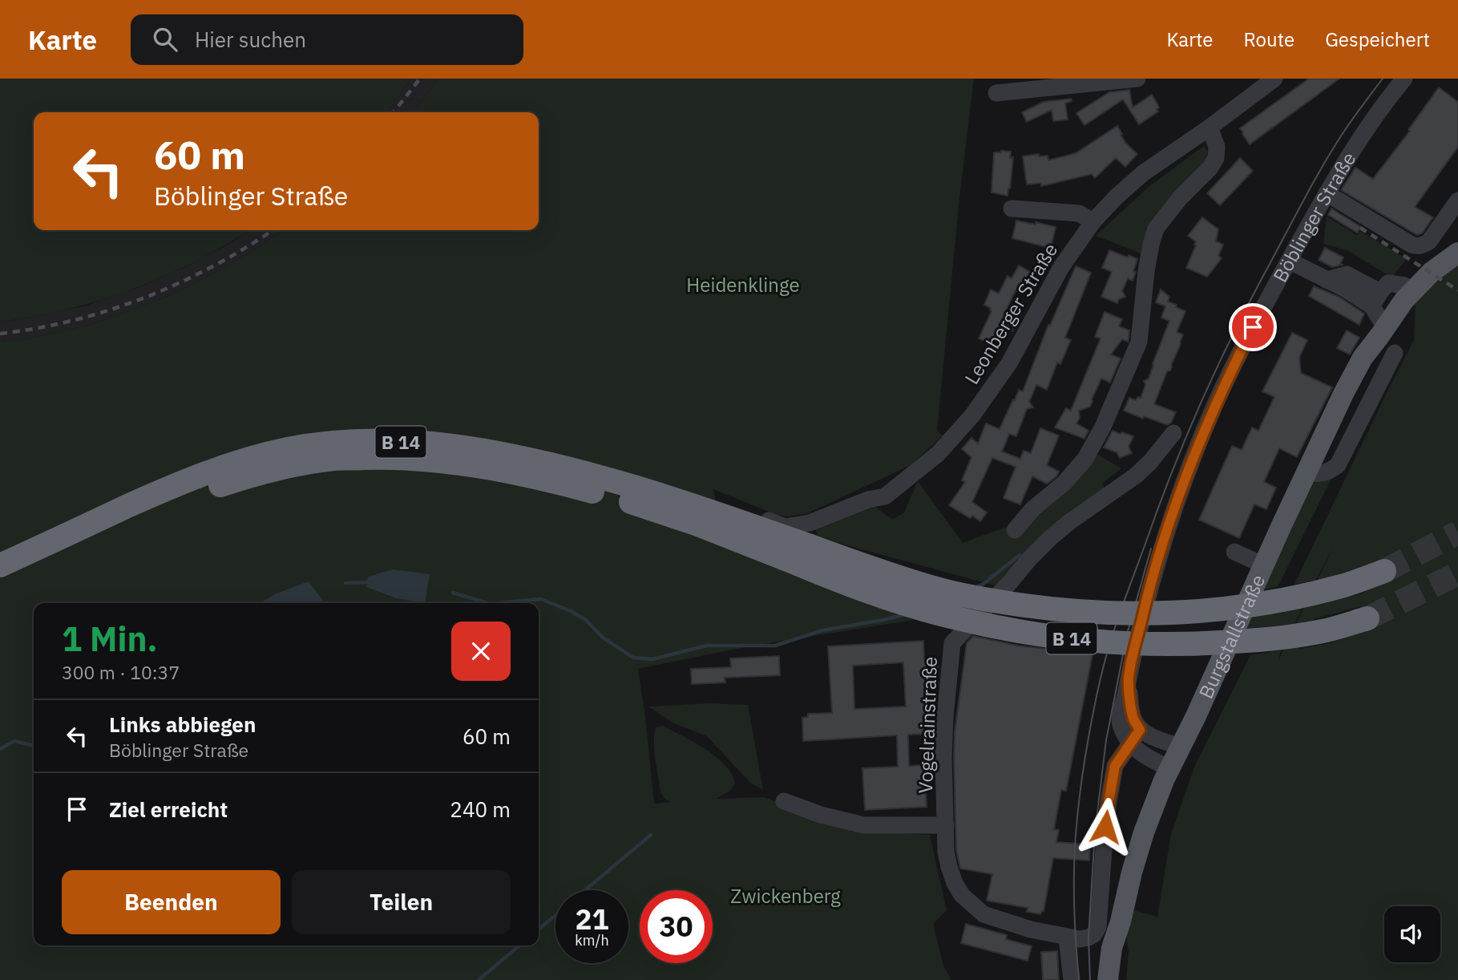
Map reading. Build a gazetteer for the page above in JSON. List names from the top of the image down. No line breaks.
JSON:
{"streets":{"highway":["B 14"],"main road":["Burgstallstraße"],"street":["Böblinger Straße","Leonberger Straße","Vogelrainstraße"]},"crossings":[["Leonberger Straße","B 14"]],"parks":["Heidenklinge","Zwickenberg"],"page":{"header":"Karte","search":"Hier suchen","nav":["Karte","Route","Gespeichert"],"turn":["60 m","Böblinger Straße"],"heading":["1 Min.","300 m · 10:37"],"list":[{"name":"Links abbiegen","note":"Böblinger Straße","value":"60 m"},{"name":"Ziel erreicht","value":"240 m"}],"buttons":["Beenden","Teilen"],"speed":"21 km/h","limit":"30"}}
